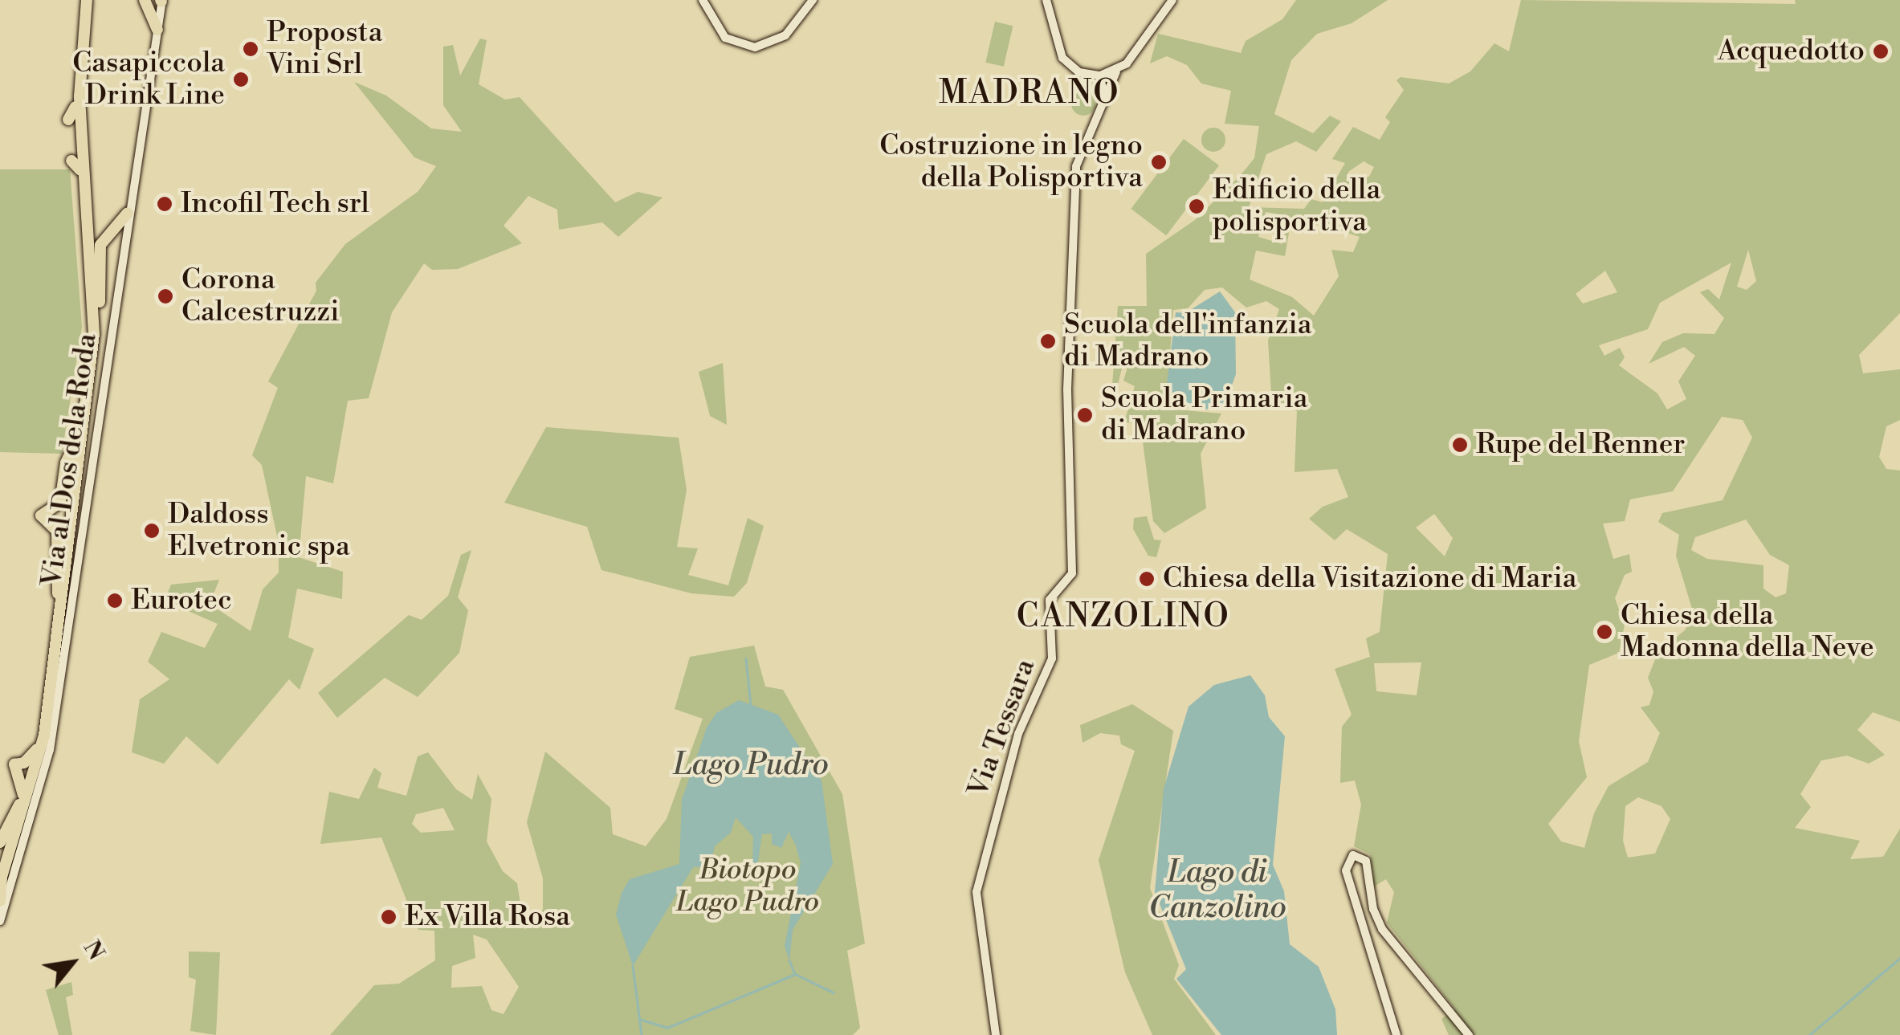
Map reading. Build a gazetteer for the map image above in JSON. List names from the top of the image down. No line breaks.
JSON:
{"streets":{"main road":["Via al Dos dela Roda","Via Tessara"]},"districts":["MADRANO","CANZOLINO"],"water":["Lago Pudro","Lago di Canzolino"],"parks":["Biotopo Lago Pudro"],"places":["Proposta Vini Srl","Acquedotto","Casapiccola Drink Line","Costruzione in legno della Polisportiva","Incofil Tech srl","Edificio della polisportiva","Corona Calcestruzzi","Scuola dell'infanzia di Madrano","Scuola Primaria di Madrano","Rupe del Renner","Daldoss Elvetronic spa","Chiesa della Visitazione di Maria","Eurotec","Chiesa della Madonna della Neve","Ex Villa Rosa"],"north":"top right"}
